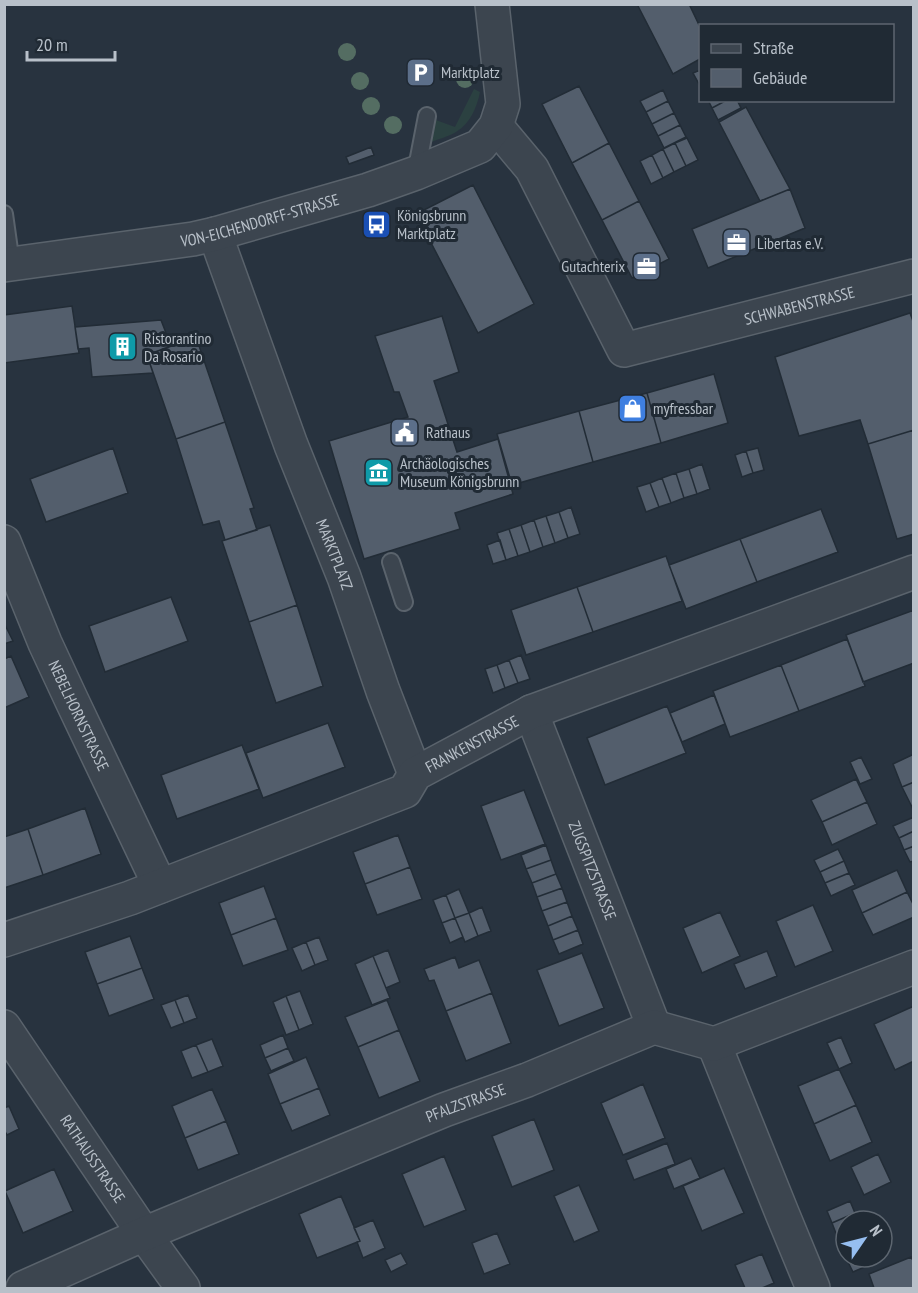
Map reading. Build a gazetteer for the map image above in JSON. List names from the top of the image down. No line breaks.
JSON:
{"streets":{"street":["VON-EICHENDORFF-STRASSE","SCHWABENSTRASSE","MARKTPLATZ","NEBELHORNSTRASSE","FRANKENSTRASSE","ZUGSPITZSTRASSE","PFALZSTRASSE","RATHAUSSTRASSE"]},"crossings":[["VON-EICHENDORFF-STRASSE","SCHWABENSTRASSE"],["VON-EICHENDORFF-STRASSE","MARKTPLATZ"],["MARKTPLATZ","FRANKENSTRASSE"],["NEBELHORNSTRASSE","FRANKENSTRASSE"],["FRANKENSTRASSE","ZUGSPITZSTRASSE"],["ZUGSPITZSTRASSE","PFALZSTRASSE"],["PFALZSTRASSE","RATHAUSSTRASSE"]],"places":{"parking":["Marktplatz"],"bus stop":["Königsbrunn Marktplatz"],"office":["Libertas e.V.","Gutachterix"],"building":["Ristorantino Da Rosario"],"shop":["myfressbar"],"public building":["Rathaus"],"museum":["Archäologisches Museum Königsbrunn"]},"legend":["Straße","Gebäude"],"scale_bar":"20 m","north":"top right"}
